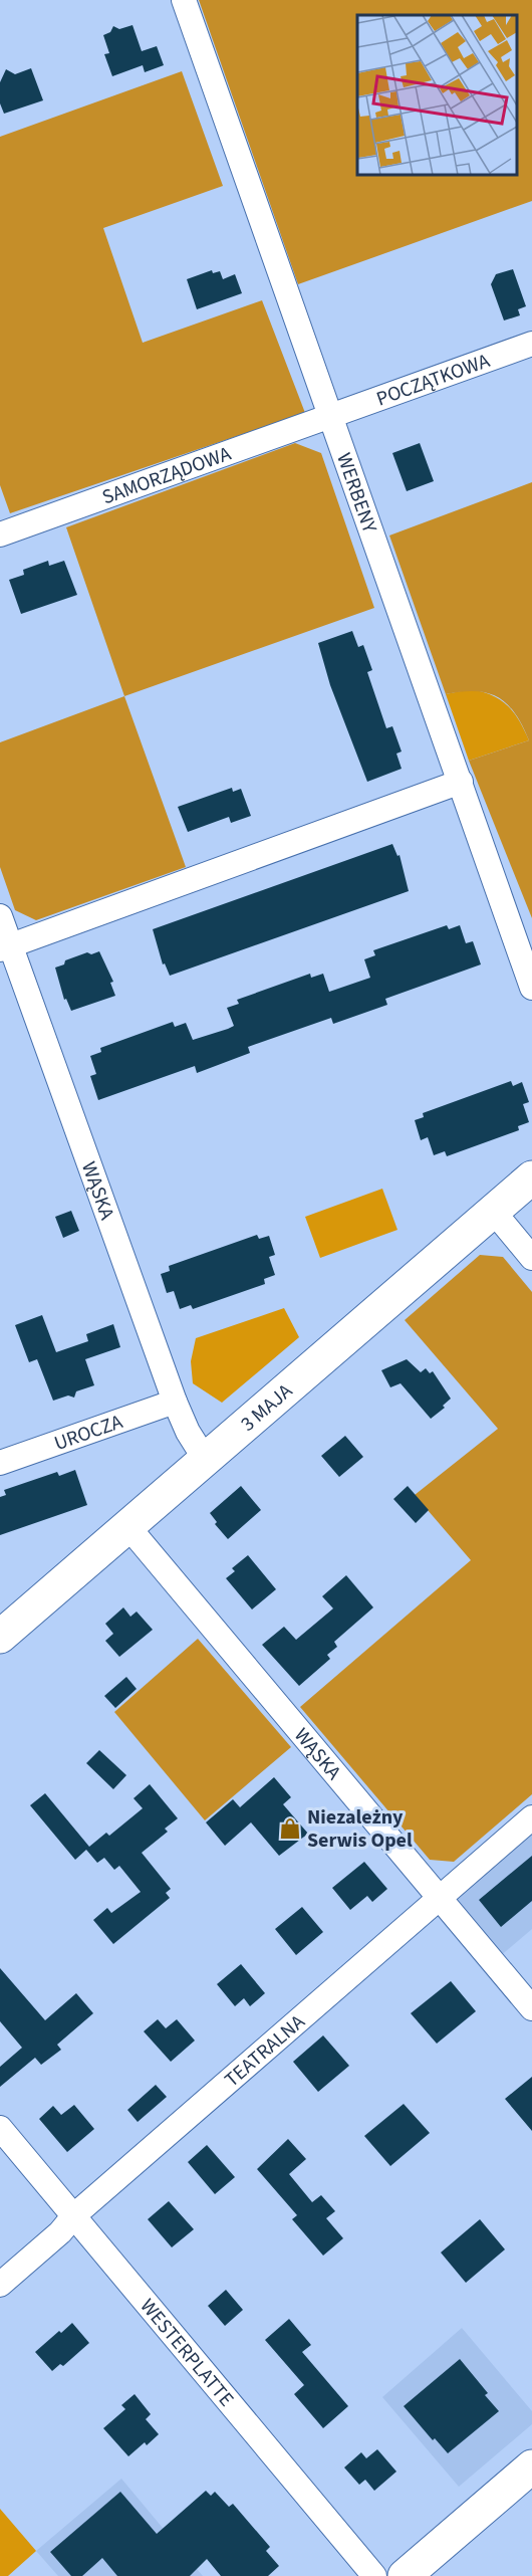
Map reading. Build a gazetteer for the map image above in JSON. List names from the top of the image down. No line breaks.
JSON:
{"streets":{"street":["POCZĄTKOWA","SAMORZĄDOWA","WERBENY","WĄSKA","3 MAJA","UROCZA","TEATRALNA","WESTERPLATTE"]},"crossings":[["POCZĄTKOWA","SAMORZĄDOWA"],["POCZĄTKOWA","WERBENY"],["SAMORZĄDOWA","WERBENY"],["WĄSKA","3 MAJA"],["WĄSKA","UROCZA"],["WĄSKA","TEATRALNA"],["TEATRALNA","WESTERPLATTE"]],"places":{"shop":["Niezależny Serwis Opel"]}}
